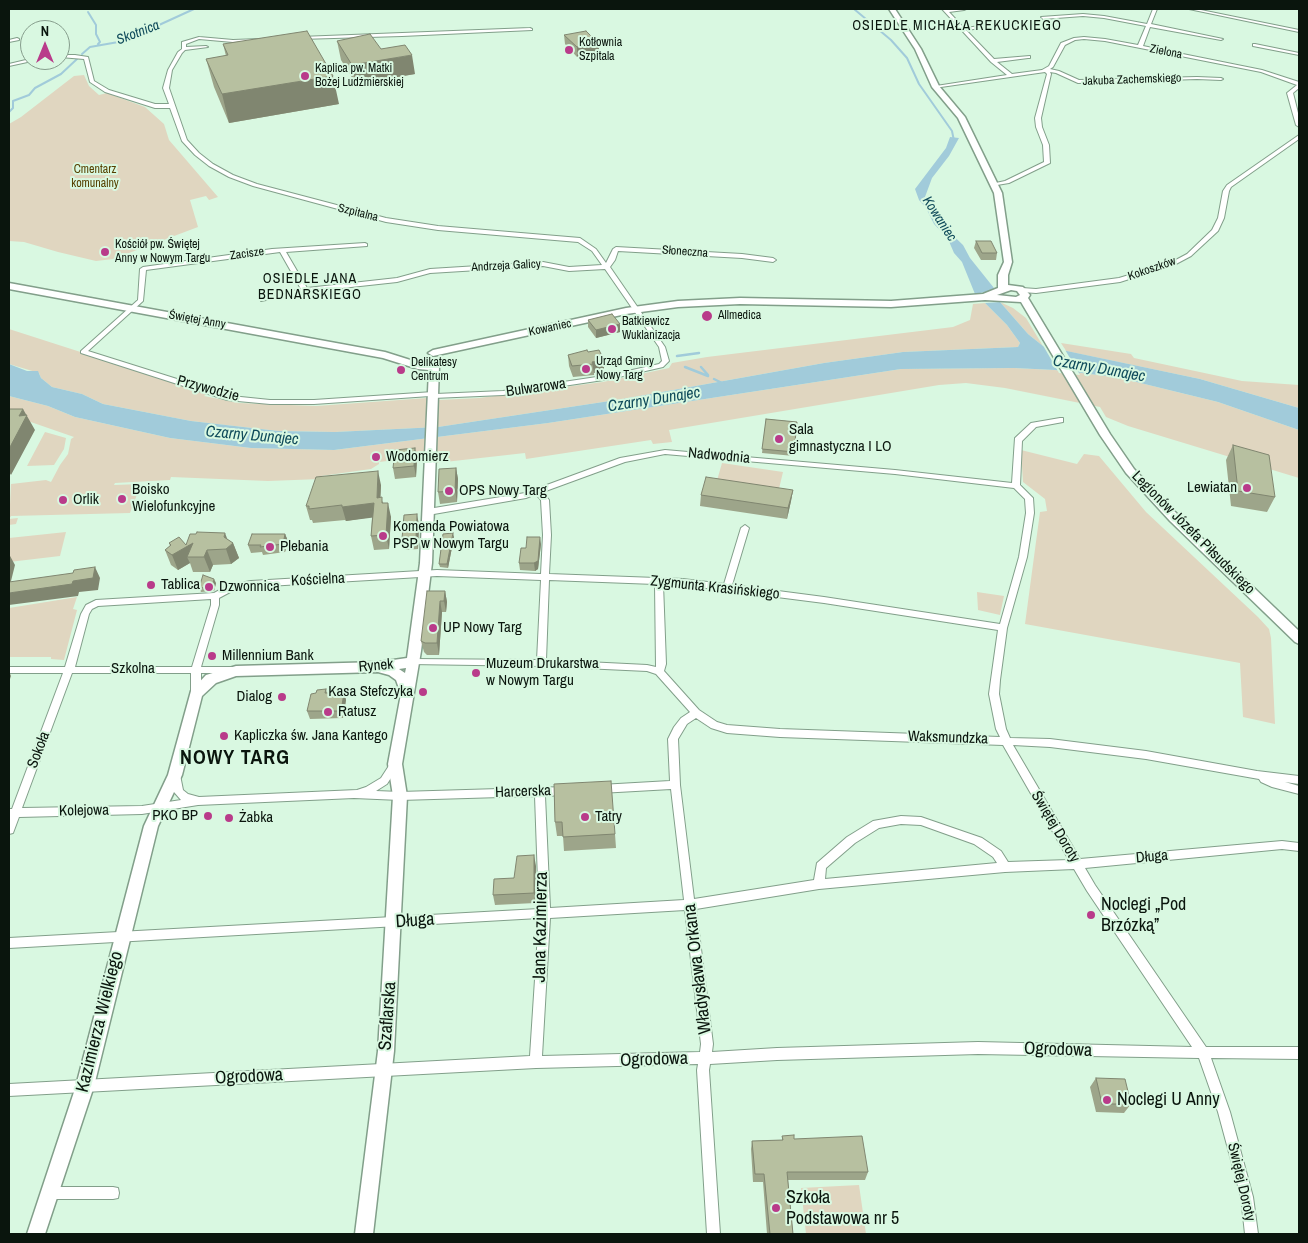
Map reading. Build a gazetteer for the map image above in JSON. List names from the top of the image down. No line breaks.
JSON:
{"streets":{"street":["Zielona","Jakuba Zachemskiego","Szpitalna","Słoneczna","Zacisze","Andrzeja Galicy","Kokoszków","Świętej Anny","Kowaniec","Bulwarowa","Przywodzie","Nadwodnia","Legionów Józefa Piłsudskiego","Kościelna","Zygmunta Krasińskiego","Rynek","Szkolna","Waksmundzka","Sokoła","Harcerska","Kolejowa","Świętej Doroty","Długa","Jana Kazimierza","Władysława Orkana","Szaflarska","Kazimierza Wielkiego","Ogrodowa"]},"crossings":[["Zielona","Jakuba Zachemskiego"],["Szpitalna","Słoneczna"],["Szpitalna","Andrzeja Galicy"],["Szpitalna","Kowaniec"],["Szpitalna","Bulwarowa"],["Słoneczna","Andrzeja Galicy"],["Zacisze","Świętej Anny"],["Zacisze","Przywodzie"],["Kokoszków","Legionów Józefa Piłsudskiego"],["Świętej Anny","Kowaniec"],["Świętej Anny","Przywodzie"],["Kowaniec","Bulwarowa"],["Kowaniec","Legionów Józefa Piłsudskiego"],["Bulwarowa","Przywodzie"],["Nadwodnia","Świętej Doroty"],["Kościelna","Zygmunta Krasińskiego"],["Kościelna","Szkolna"],["Kościelna","Sokoła"],["Zygmunta Krasińskiego","Świętej Doroty"],["Rynek","Szkolna"],["Rynek","Harcerska"],["Rynek","Kolejowa"],["Rynek","Szaflarska"],["Rynek","Kazimierza Wielkiego"],["Szkolna","Sokoła"],["Waksmundzka","Świętej Doroty"],["Waksmundzka","Władysława Orkana"],["Sokoła","Kolejowa"],["Harcerska","Jana Kazimierza"],["Harcerska","Władysława Orkana"],["Harcerska","Szaflarska"],["Kolejowa","Kazimierza Wielkiego"],["Świętej Doroty","Długa"],["Świętej Doroty","Ogrodowa"],["Długa","Jana Kazimierza"],["Długa","Władysława Orkana"],["Długa","Szaflarska"],["Długa","Kazimierza Wielkiego"],["Jana Kazimierza","Ogrodowa"],["Władysława Orkana","Ogrodowa"],["Szaflarska","Ogrodowa"],["Kazimierza Wielkiego","Ogrodowa"]],"districts":["OSIEDLE MICHAŁA REKUCKIEGO","OSIEDLE JANA BEDNARSKIEGO","NOWY TARG"],"water":["Skotnica","Kowaniec","Czarny Dunajec"],"parks":["Cmentarz komunalny"],"places":["Kotłownia Szpitala","Kaplica pw. Matki Bożej Ludźmierskiej","Kościół pw. Świętej Anny w Nowym Targu","Allmedica","Batkiewicz Wuklanizacja","Urząd Gminy Nowy Targ","Delikatesy Centrum","Sala gimnastyczna I LO","Wodomierz","Lewiatan","OPS Nowy Targ","Boisko Wielofunkcyjne","Orlik","Komenda Powiatowa PSP w Nowym Targu","Plebania","Tablica","Dzwonnica","UP Nowy Targ","Millennium Bank","Muzeum Drukarstwa w Nowym Targu","Kasa Stefczyka","Dialog","Ratusz","Kapliczka św. Jana Kantego","PKO BP","Tatry","Żabka","Noclegi „Pod Brzózką”","Noclegi U Anny","Szkoła Podstawowa nr 5"],"north":"top"}
